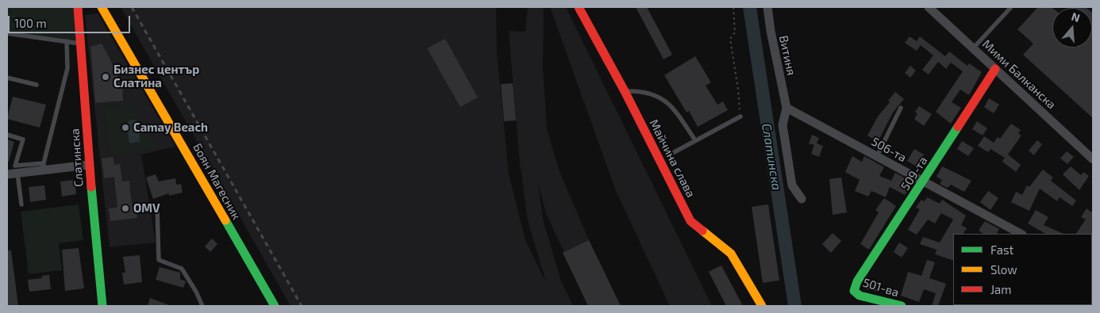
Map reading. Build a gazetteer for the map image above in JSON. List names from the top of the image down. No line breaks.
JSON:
{"streets":{"street":["Витиня","Мими Балканска","506-та","Слатинска","Майчина слава","509-та","Боян Магесник","501-ва"]},"crossings":[["Витиня","506-та"],["Мими Балканска","509-та"],["506-та","509-та"],["509-та","501-ва"]],"water":["Слатинска"],"places":["Бизнес център Слатина","Camay Beach","OMV"],"legend":["Fast","Slow","Jam"],"scale_bar":"100 m","north":"top"}
